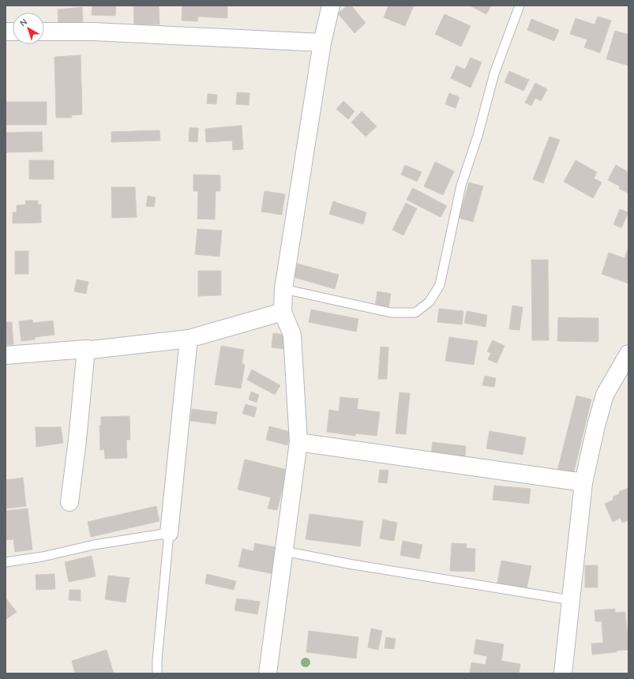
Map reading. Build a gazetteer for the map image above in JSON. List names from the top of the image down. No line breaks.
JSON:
{"north":"top left"}
